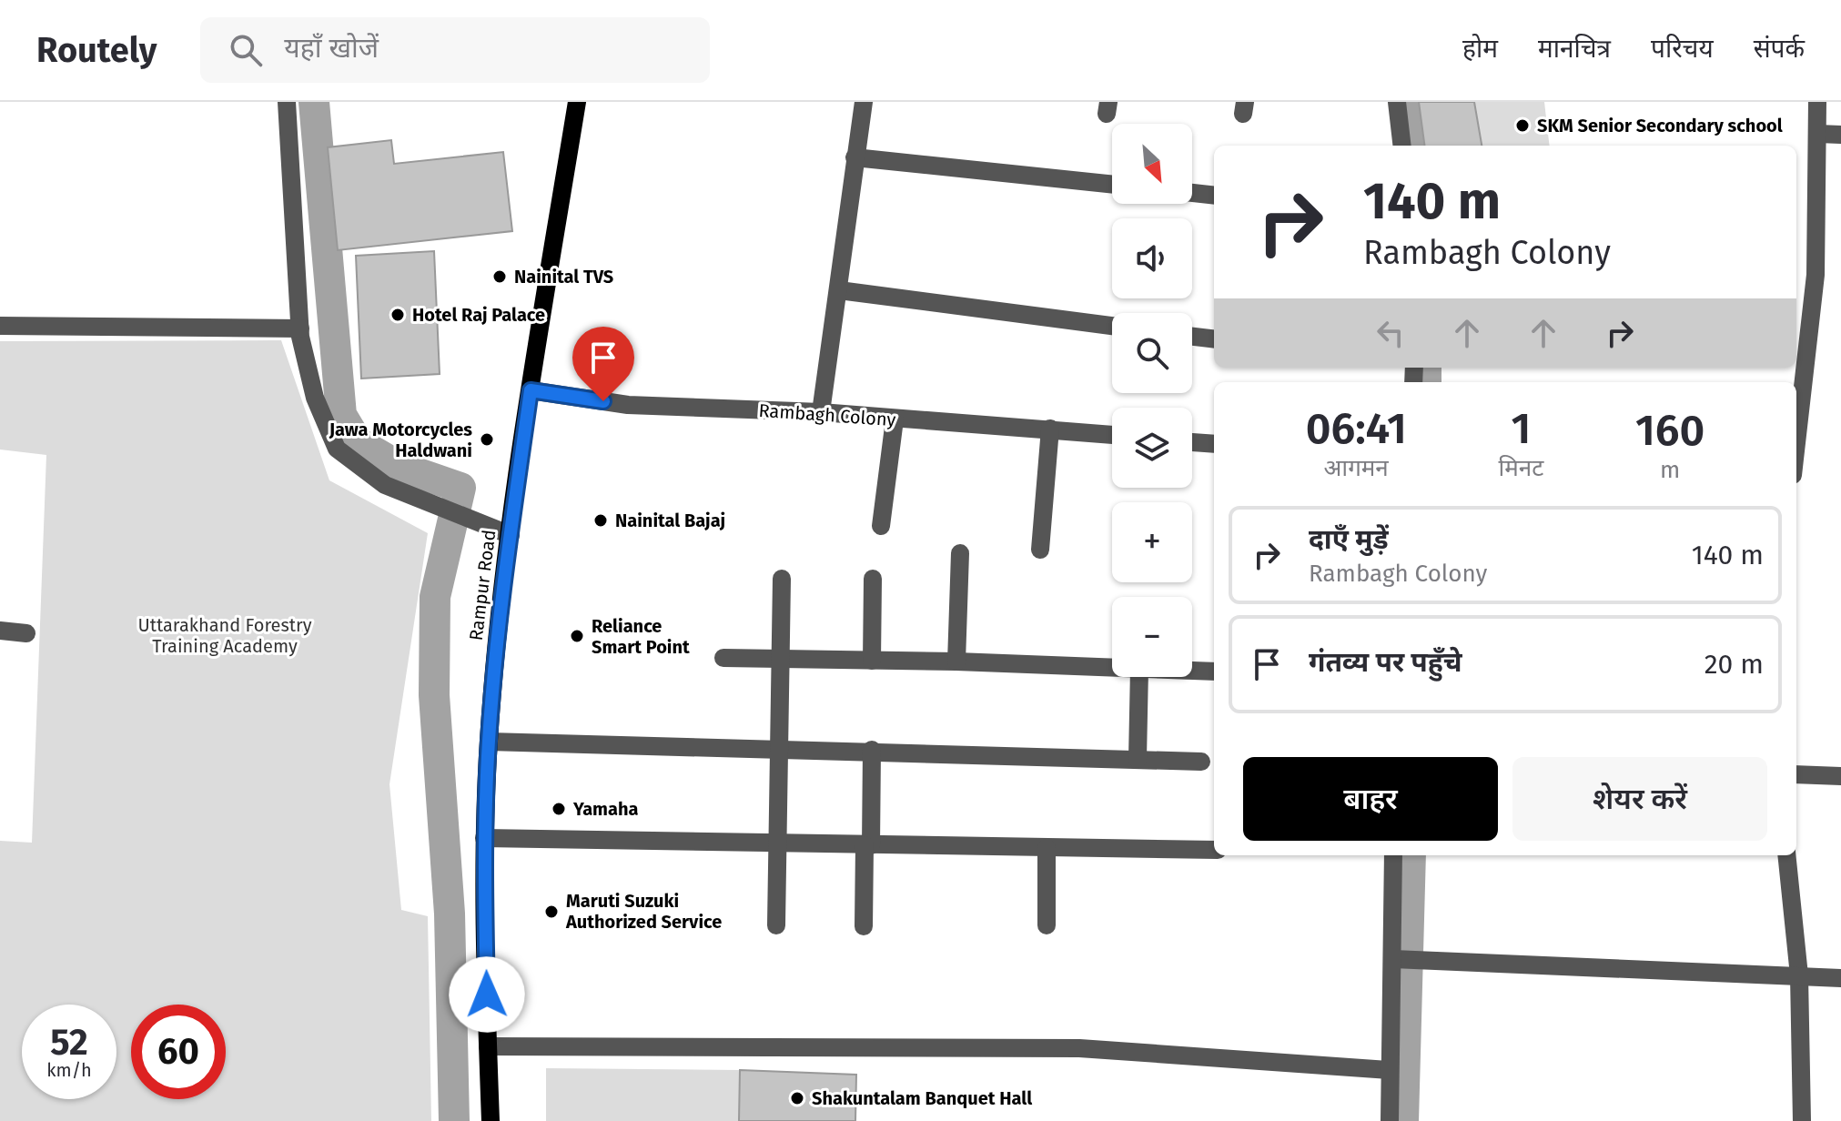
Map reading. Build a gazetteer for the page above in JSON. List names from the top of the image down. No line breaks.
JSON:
{"streets":{"main road":["Rampur Road"],"street":["Rambagh Colony"]},"crossings":[["Rambagh Colony","Rampur Road"]],"parks":["Uttarakhand Forestry Training Academy"],"places":["SKM Senior Secondary school","Nainital TVS","Hotel Raj Palace","Jawa Motorcycles Haldwani","Nainital Bajaj","Reliance Smart Point","Yamaha","Maruti Suzuki Authorized Service","Shakuntalam Banquet Hall"],"north":"bottom right","page":{"header":"Routely","search":"यहाँ खोजें","nav":["होम","मानचित्र","परिचय","संपर्क"],"map_buttons":["+","−"],"turn":["140 m","Rambagh Colony"],"eta":["06:41","आगमन","1","मिनट","160","m"],"list":[{"name":"दाएँ मुड़ें","note":"Rambagh Colony","value":"140 m"},{"name":"गंतव्य पर पहुँचे","value":"20 m"}],"buttons":["बाहर","शेयर करें"],"speed":"52 km/h","limit":"60"}}
